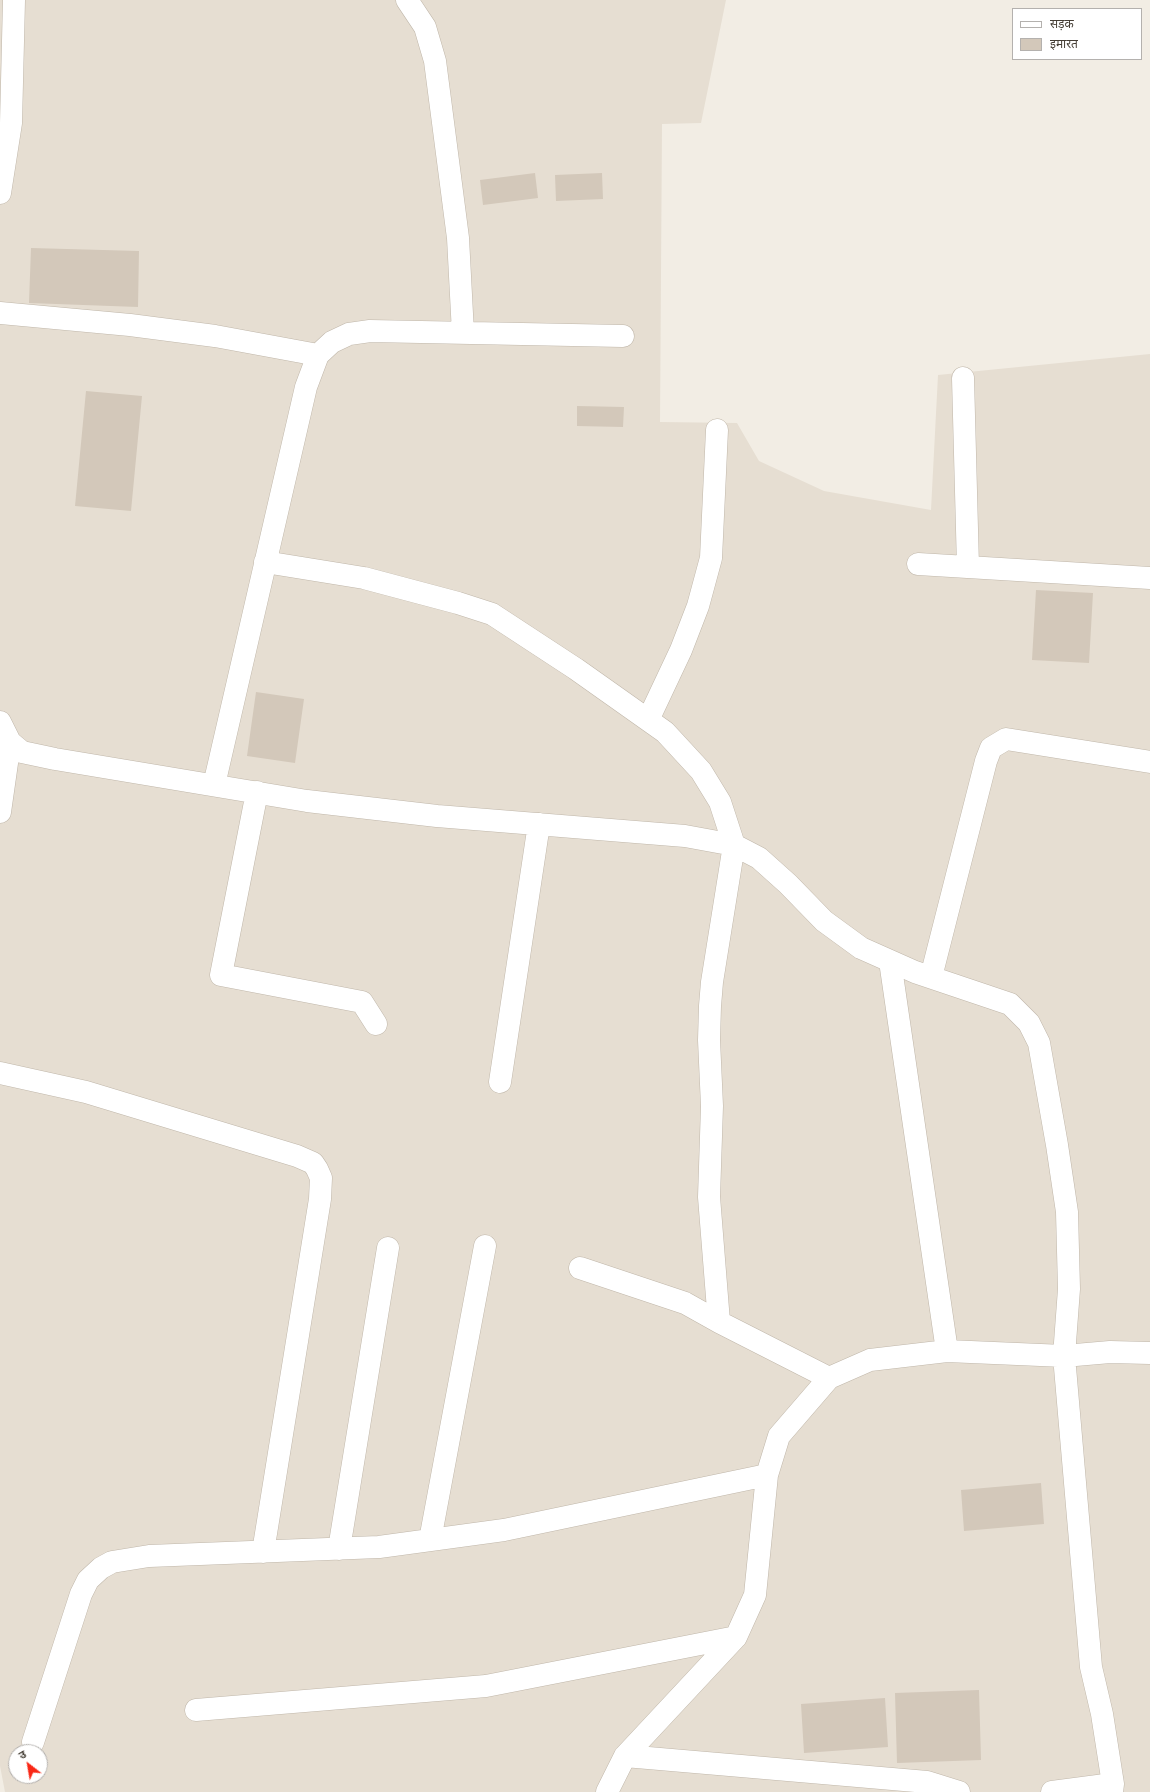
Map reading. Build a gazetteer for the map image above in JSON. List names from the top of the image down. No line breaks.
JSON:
{"legend":["सड़क","इमारत"],"north":"top left"}
